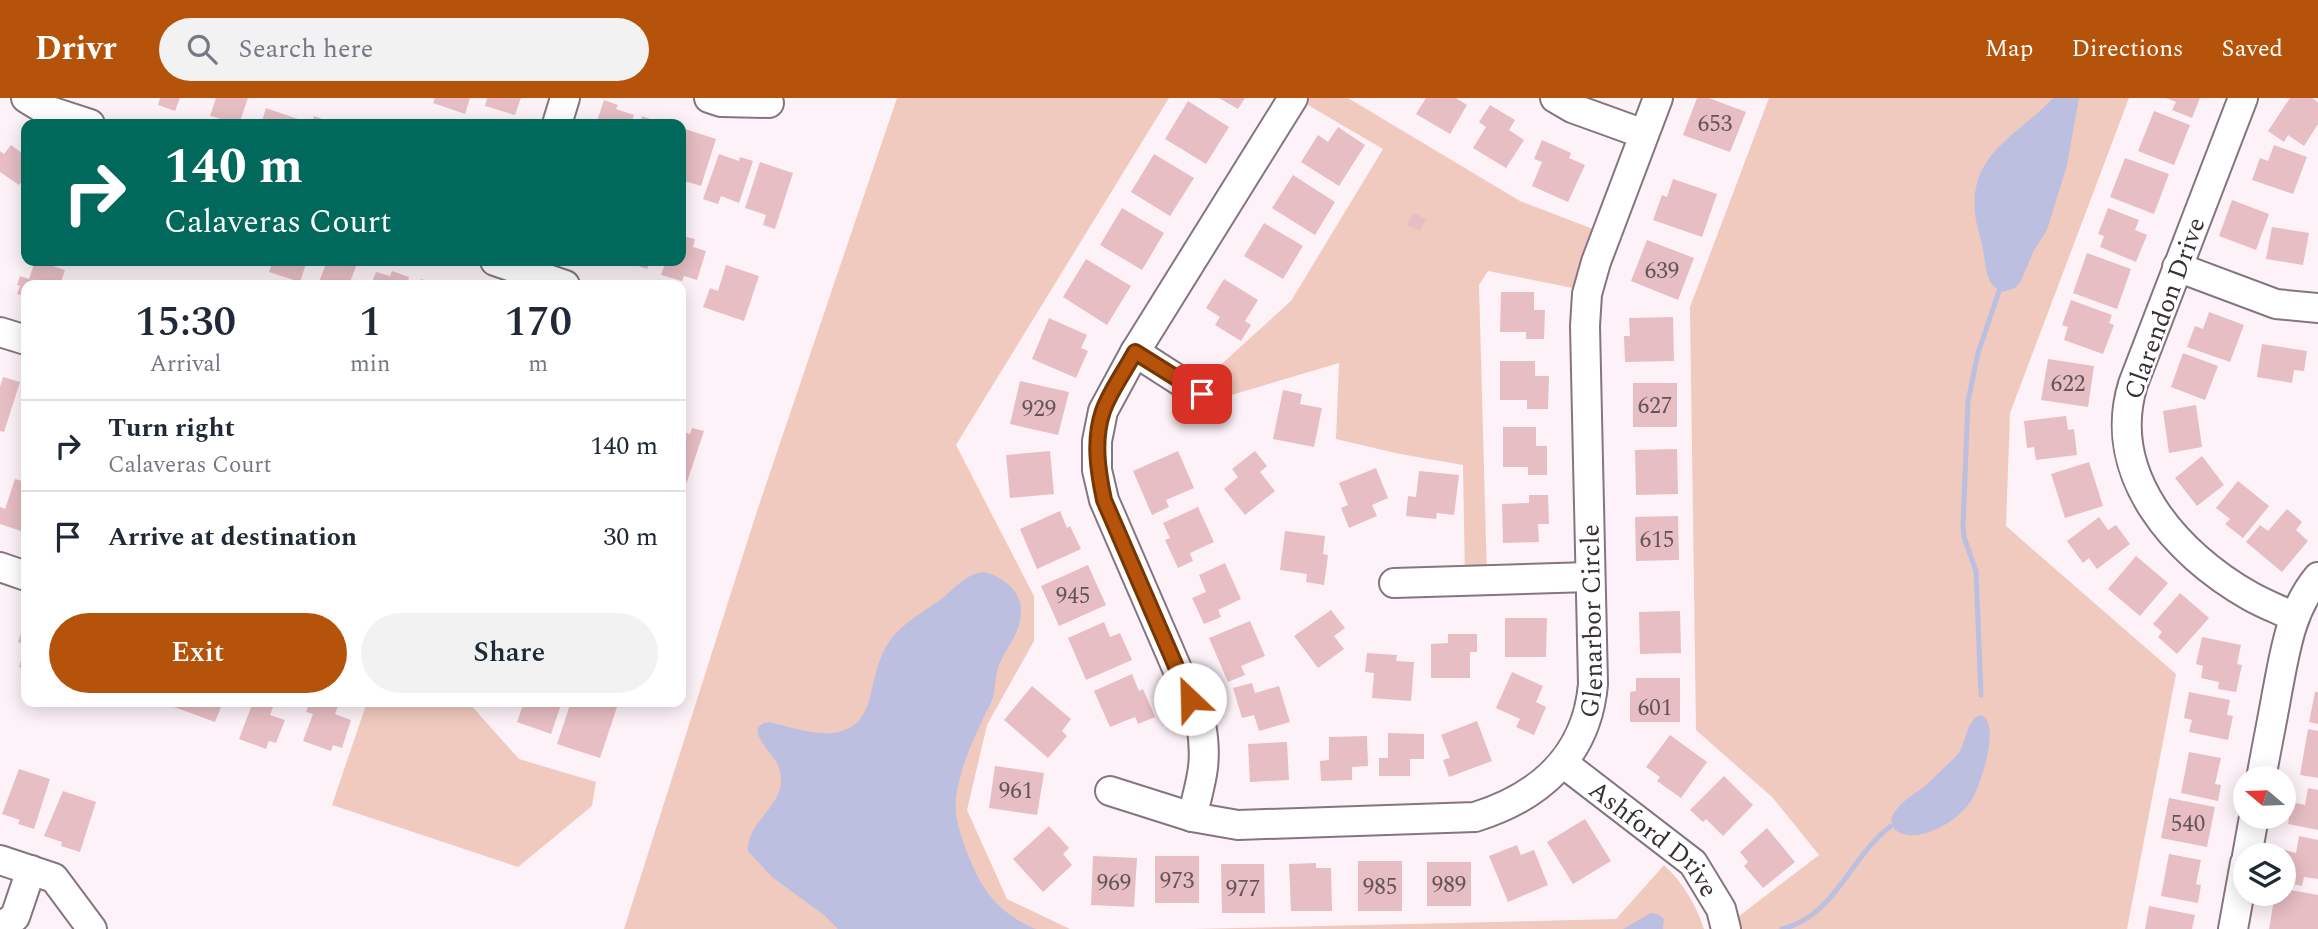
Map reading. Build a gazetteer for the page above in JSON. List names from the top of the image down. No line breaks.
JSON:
{"streets":{"street":["Clarendon Drive","Glenarbor Circle","Ashford Drive"]},"crossings":[["Glenarbor Circle","Ashford Drive"]],"house_numbers":["653","639","622","627","929","615","945","601","961","540","973","969","989","985","977"],"north":"left","page":{"header":"Drivr","search":"Search here","nav":["Map","Directions","Saved"],"turn":["140 m","Calaveras Court"],"eta":["15:30","Arrival","1","min","170","m"],"list":[{"name":"Turn right","note":"Calaveras Court","value":"140 m"},{"name":"Arrive at destination","value":"30 m"}],"buttons":["Exit","Share"]}}
